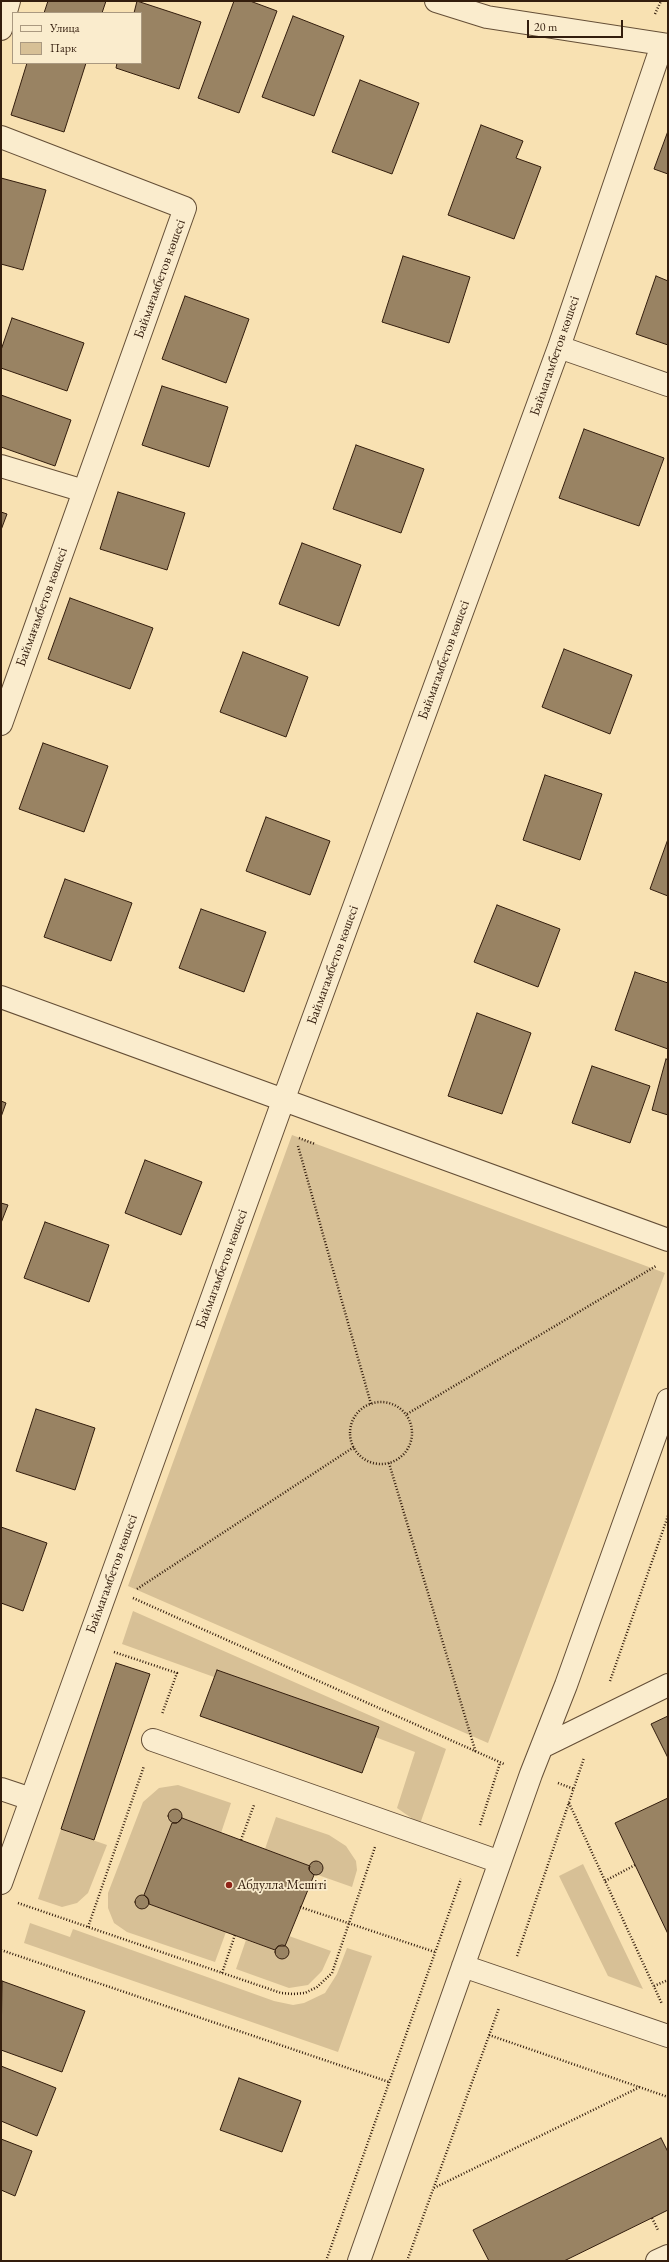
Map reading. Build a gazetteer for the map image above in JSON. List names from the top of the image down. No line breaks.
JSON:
{"streets":{"street":["Баймағамбетов көшесі","Баймагамбетов көшесі"]},"places":["Абдулла Мешіті"],"legend":["Улица","Парк"],"scale_bar":"20 m"}
